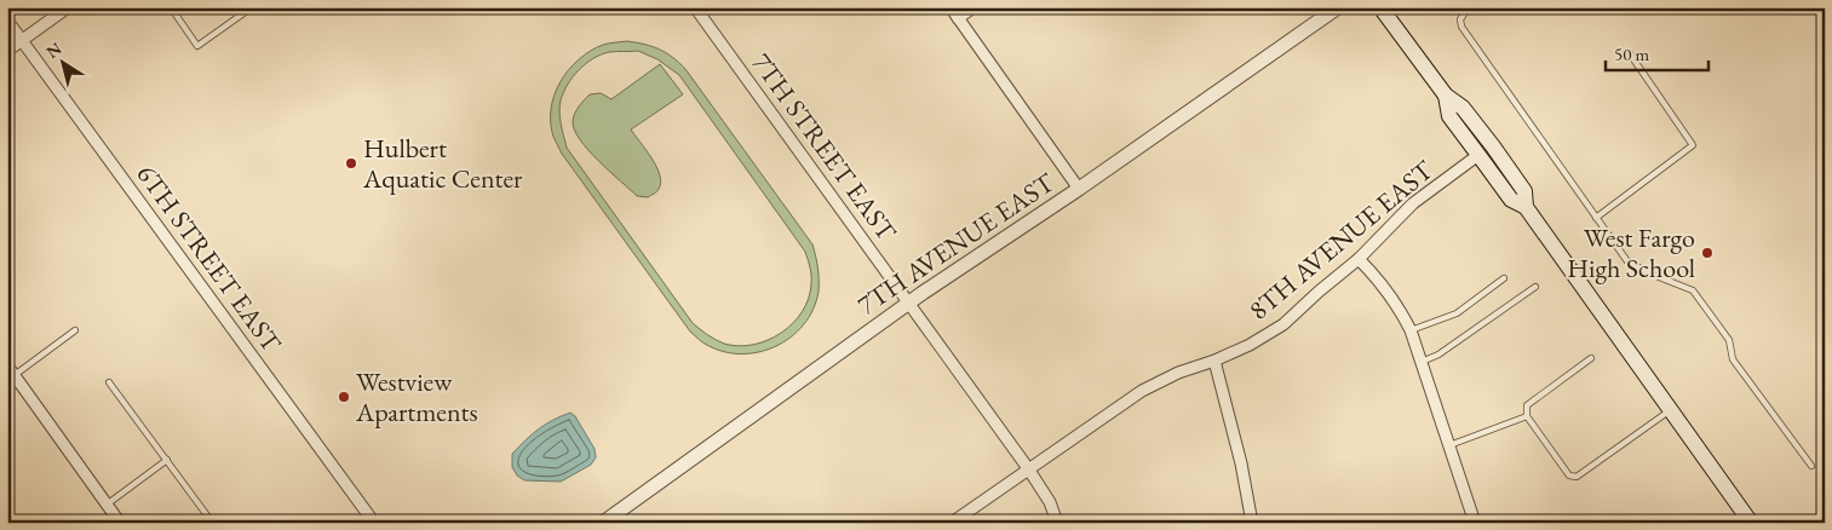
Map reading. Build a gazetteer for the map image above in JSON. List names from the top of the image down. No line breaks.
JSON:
{"streets":{"street":["7TH STREET EAST","8TH AVENUE EAST","7TH AVENUE EAST","6TH STREET EAST"]},"crossings":[["7TH STREET EAST","8TH AVENUE EAST"],["7TH STREET EAST","7TH AVENUE EAST"]],"places":["Hulbert Aquatic Center","West Fargo High School","Westview Apartments"],"scale_bar":"50 m","north":"top left"}
